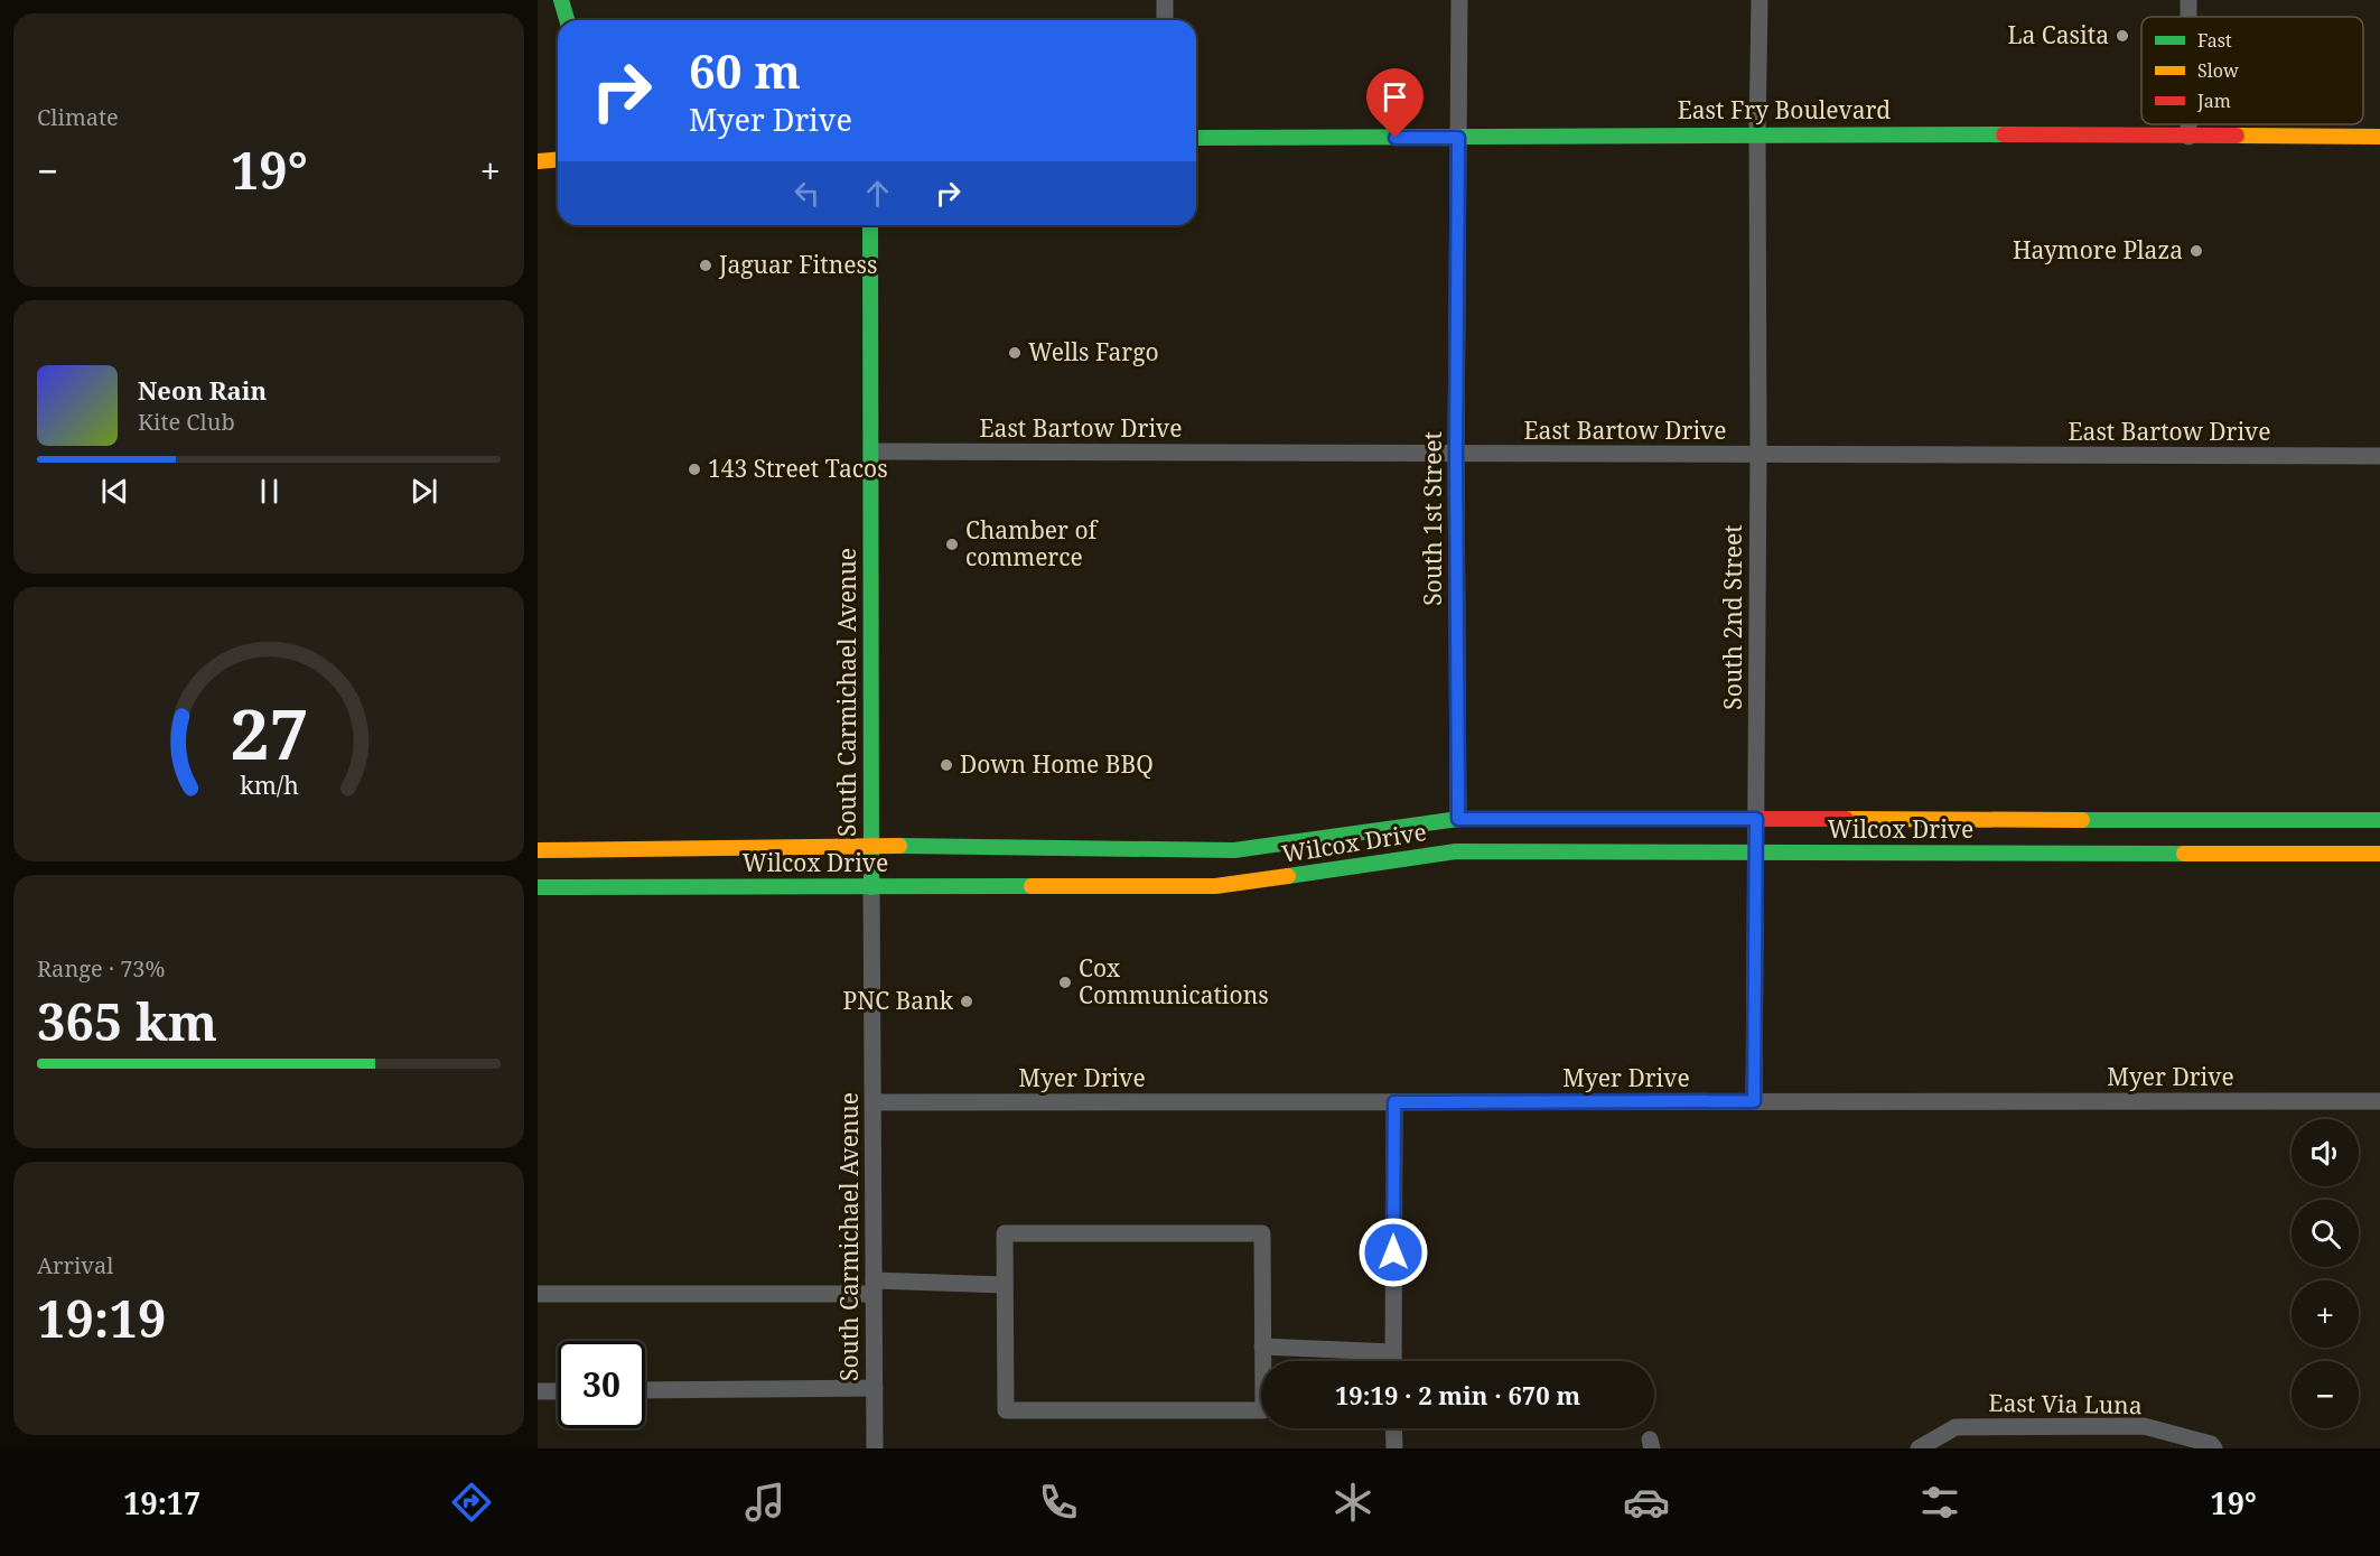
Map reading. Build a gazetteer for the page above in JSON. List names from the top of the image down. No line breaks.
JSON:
{"streets":{"street":["East Fry Boulevard","East Bartow Drive","South 1st Street","South 2nd Street","South Carmichael Avenue","Wilcox Drive","Myer Drive","East Via Luna"]},"crossings":[["East Fry Boulevard","South 1st Street"],["East Fry Boulevard","South 2nd Street"],["East Bartow Drive","South 1st Street"],["East Bartow Drive","South 2nd Street"],["East Bartow Drive","South Carmichael Avenue"],["South 1st Street","Wilcox Drive"],["South 2nd Street","Wilcox Drive"],["South 2nd Street","Myer Drive"],["South Carmichael Avenue","Wilcox Drive"],["South Carmichael Avenue","Myer Drive"]],"places":["La Casita","Haymore Plaza","Jaguar Fitness","Wells Fargo","143 Street Tacos","Chamber of commerce","Down Home BBQ","Cox Communications","PNC Bank"],"legend":["Fast","Slow","Jam"],"page":{"tile":["Climate",["Range · 73%","365 km"],["Arrival","19:19"]],"turn":["60 m","Myer Drive"],"heat":["−","19°","+"],"song":["Neon Rain","Kite Club"],"map_buttons":["+","−"],"limit":"30","trip":"19:19 · 2 min · 670 m","tabs":["19:17","19°"],"gauge":["27","km/h"]}}
